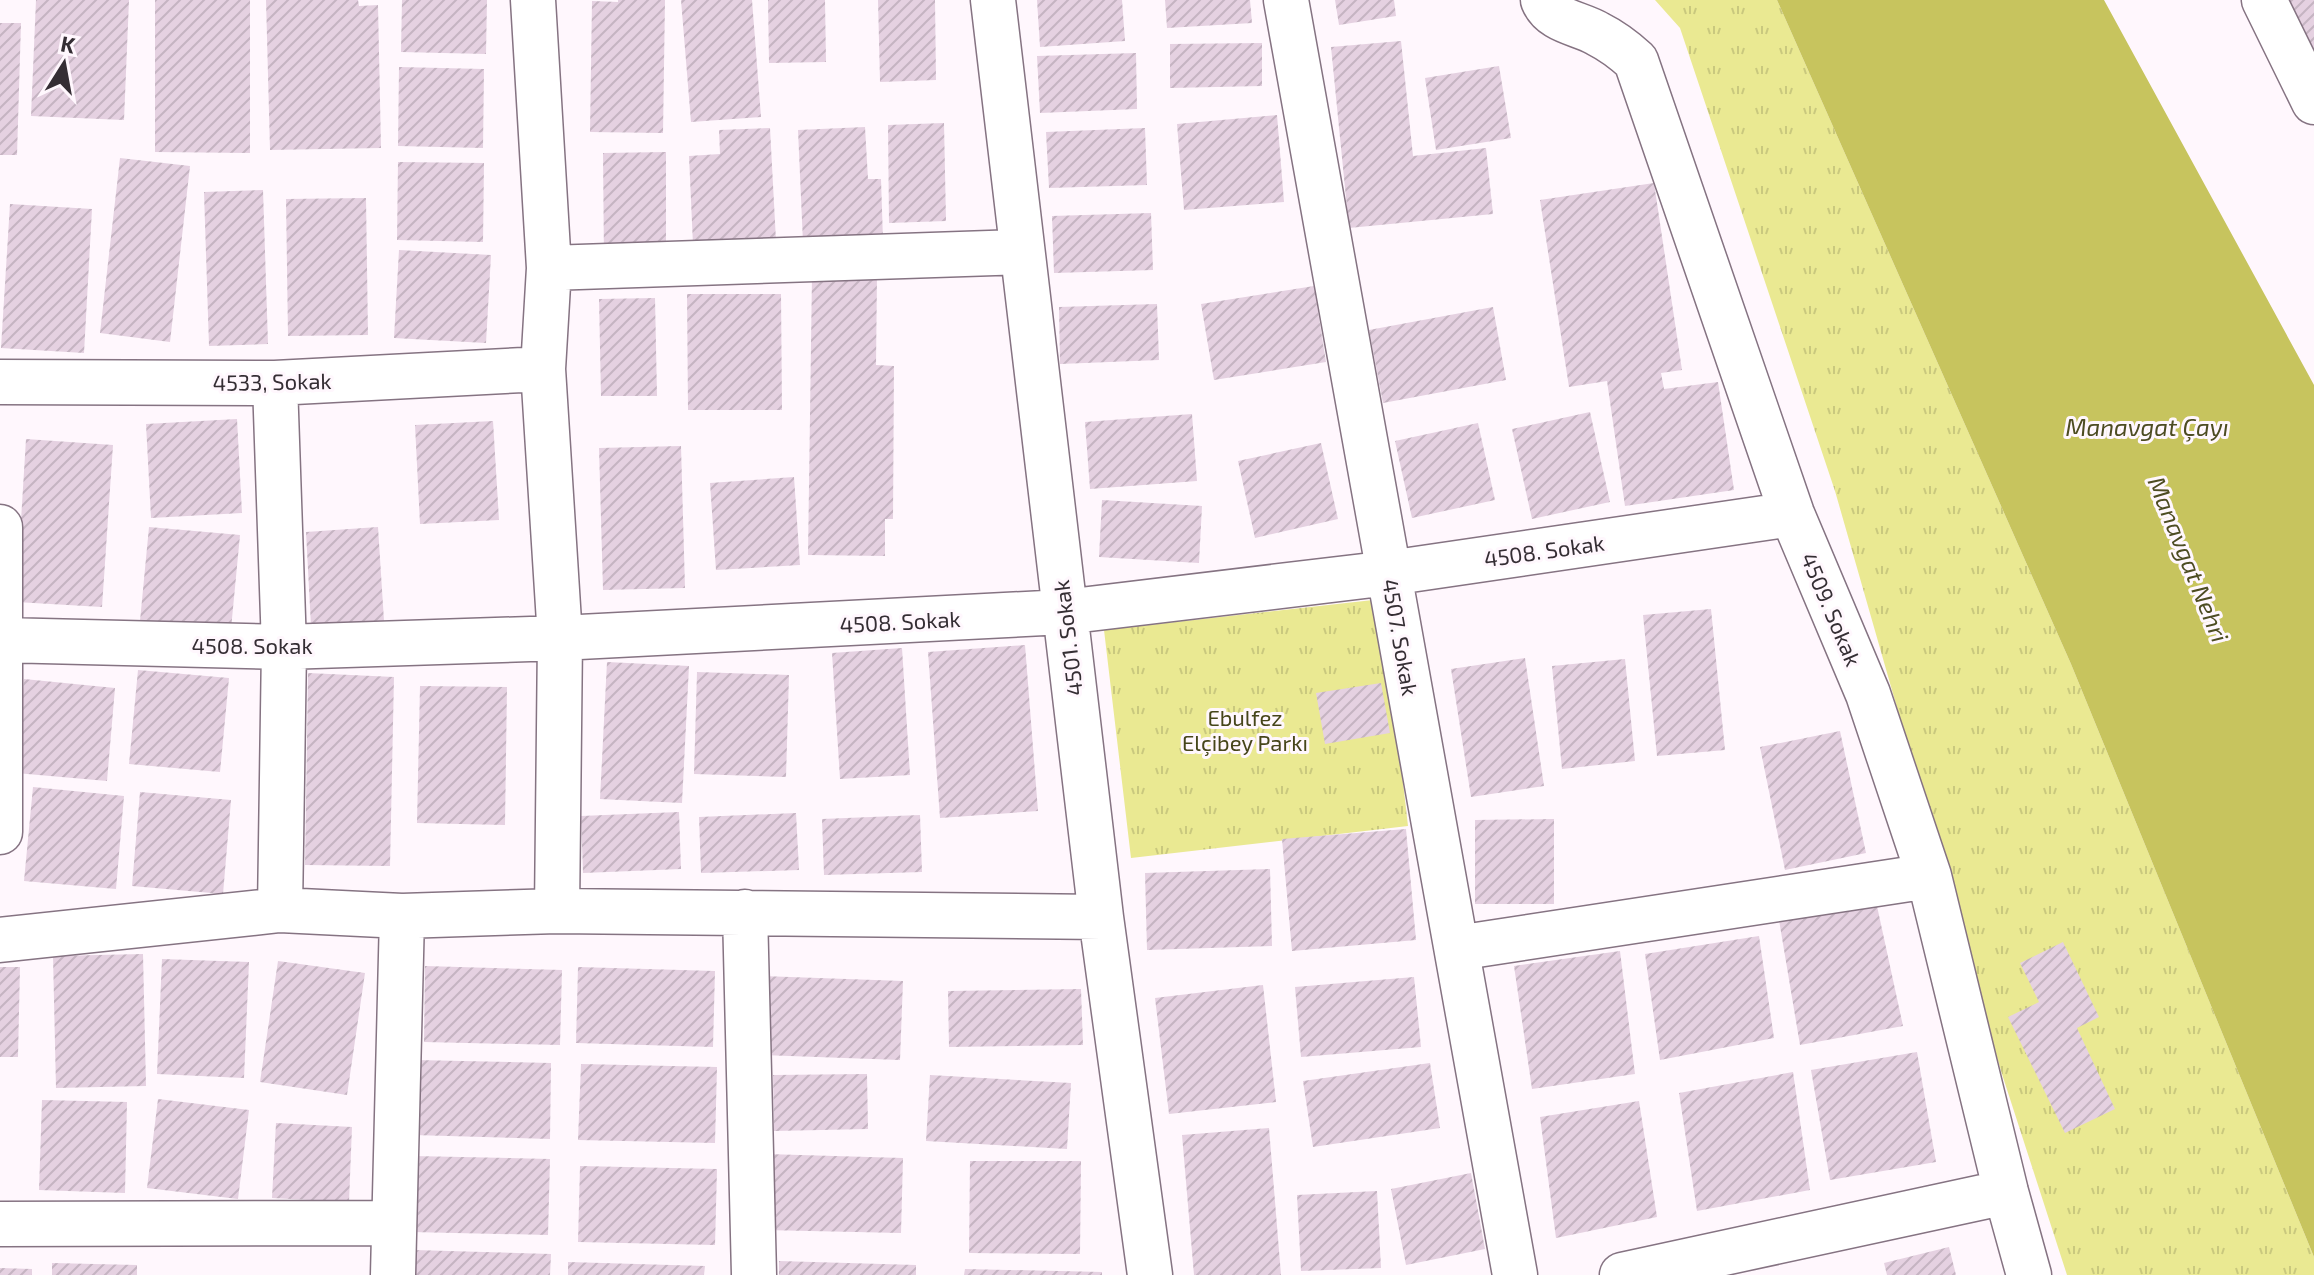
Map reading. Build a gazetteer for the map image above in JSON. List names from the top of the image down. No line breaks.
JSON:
{"streets":{"street":["4533, Sokak","4508. Sokak","4509. Sokak","4507. Sokak","4501. Sokak"]},"crossings":[["4508. Sokak","4509. Sokak"],["4508. Sokak","4507. Sokak"],["4508. Sokak","4501. Sokak"]],"water":["Manavgat Çayı","Manavgat Nehri"],"parks":["Ebulfez Elçibey Parkı"],"north":"top"}
